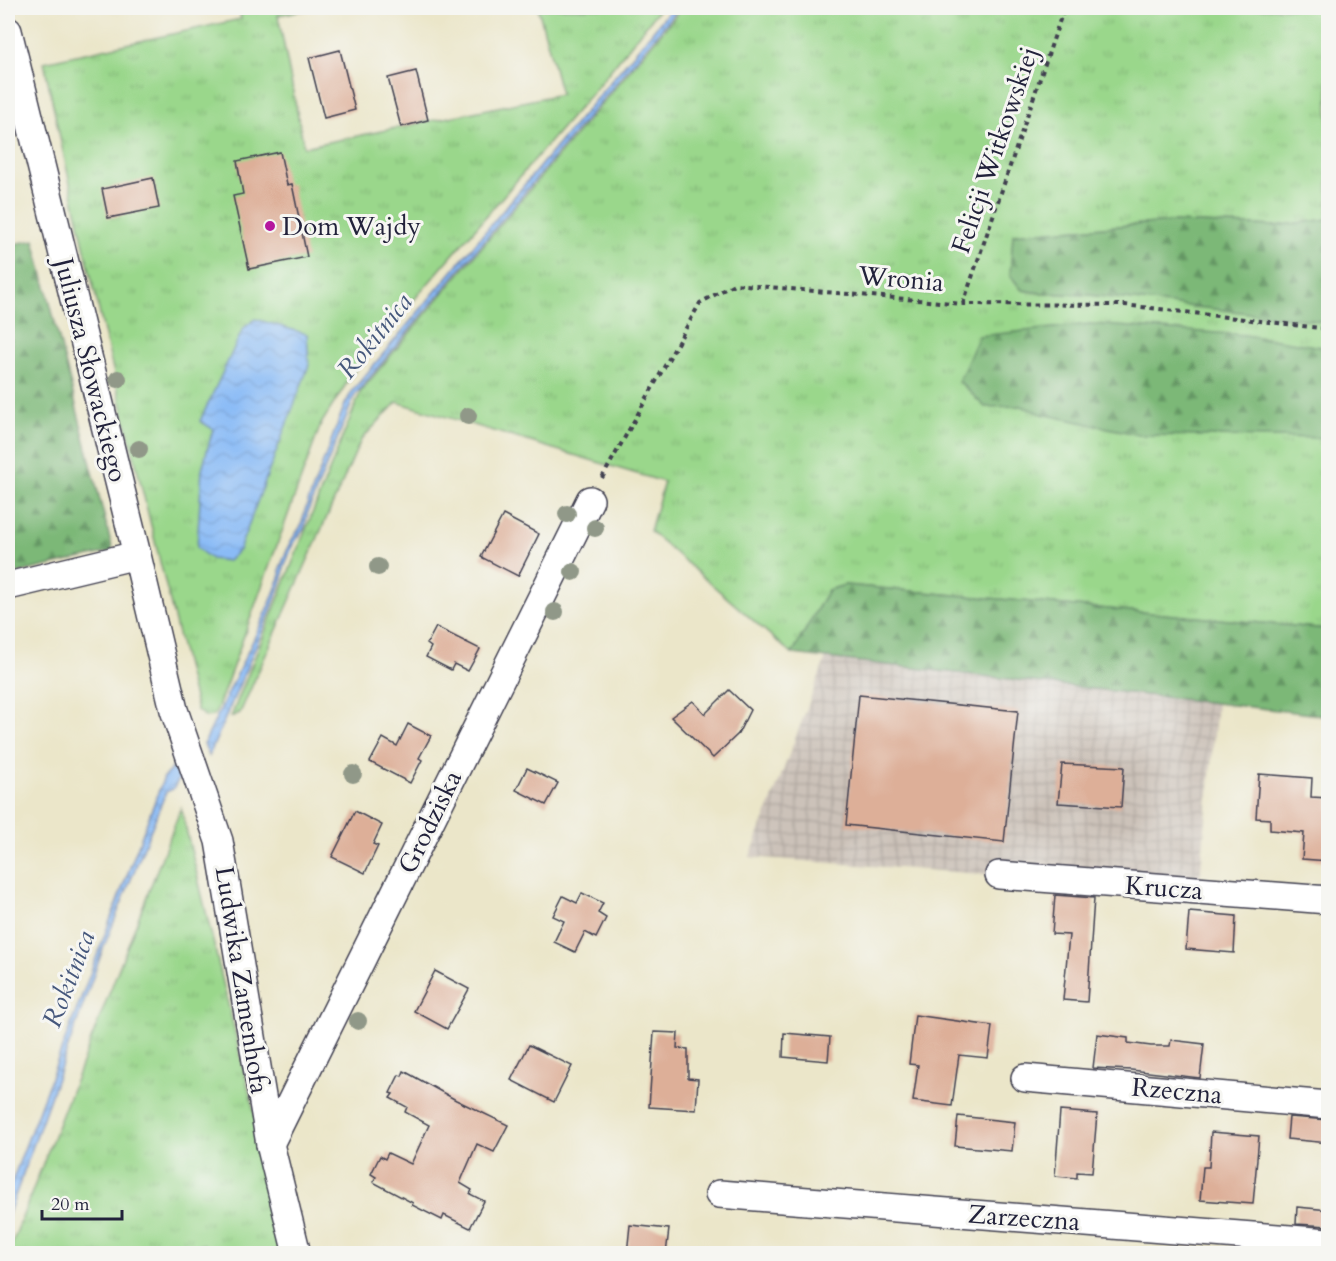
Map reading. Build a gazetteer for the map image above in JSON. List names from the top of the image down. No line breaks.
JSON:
{"streets":{"street":["Juliusza Słowackiego","Grodziska","Krucza","Ludwika Zamenhofa","Rzeczna","Zarzeczna"],"path":["Felicji Witkowskiej","Wronia"]},"crossings":[["Felicji Witkowskiej","Wronia"],["Wronia","Grodziska"],["Juliusza Słowackiego","Ludwika Zamenhofa"],["Grodziska","Ludwika Zamenhofa"]],"water":["Rokitnica"],"places":["Dom Wajdy"],"scale_bar":"20 m"}
